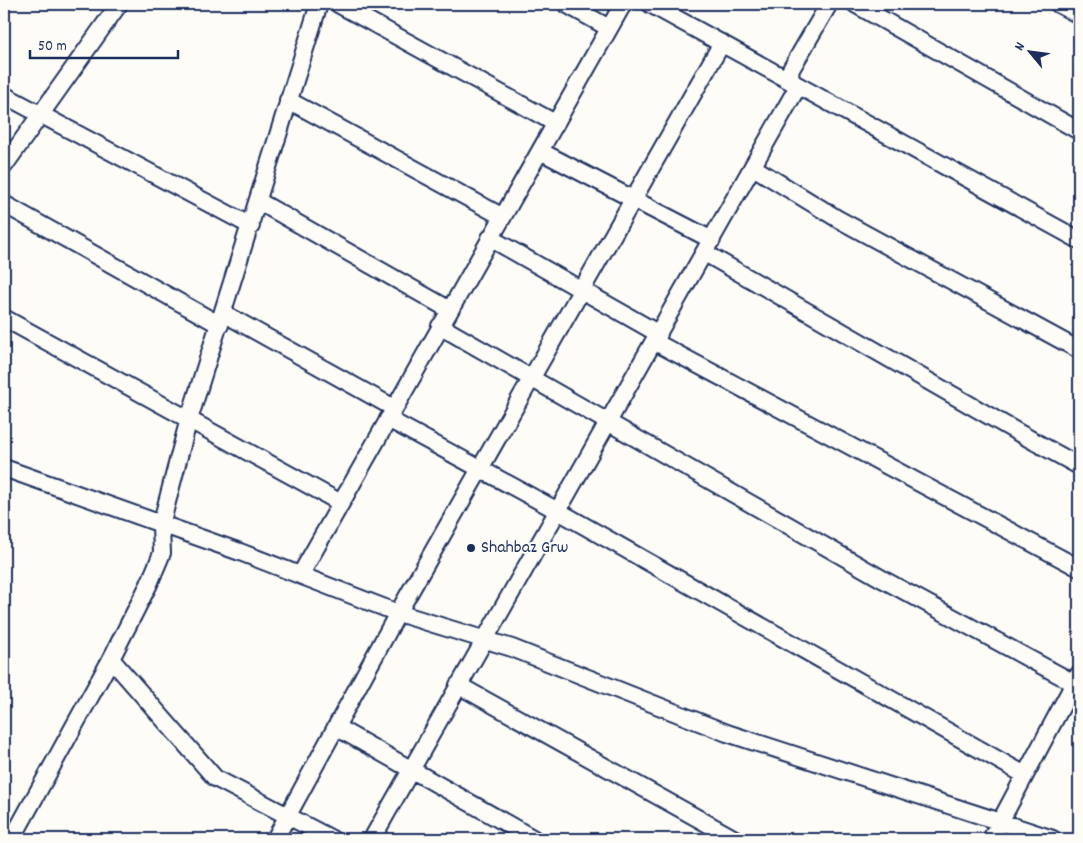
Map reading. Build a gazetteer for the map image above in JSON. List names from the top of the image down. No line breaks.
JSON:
{"places":["Shahbaz Grw"],"scale_bar":"50 m","north":"top left"}
